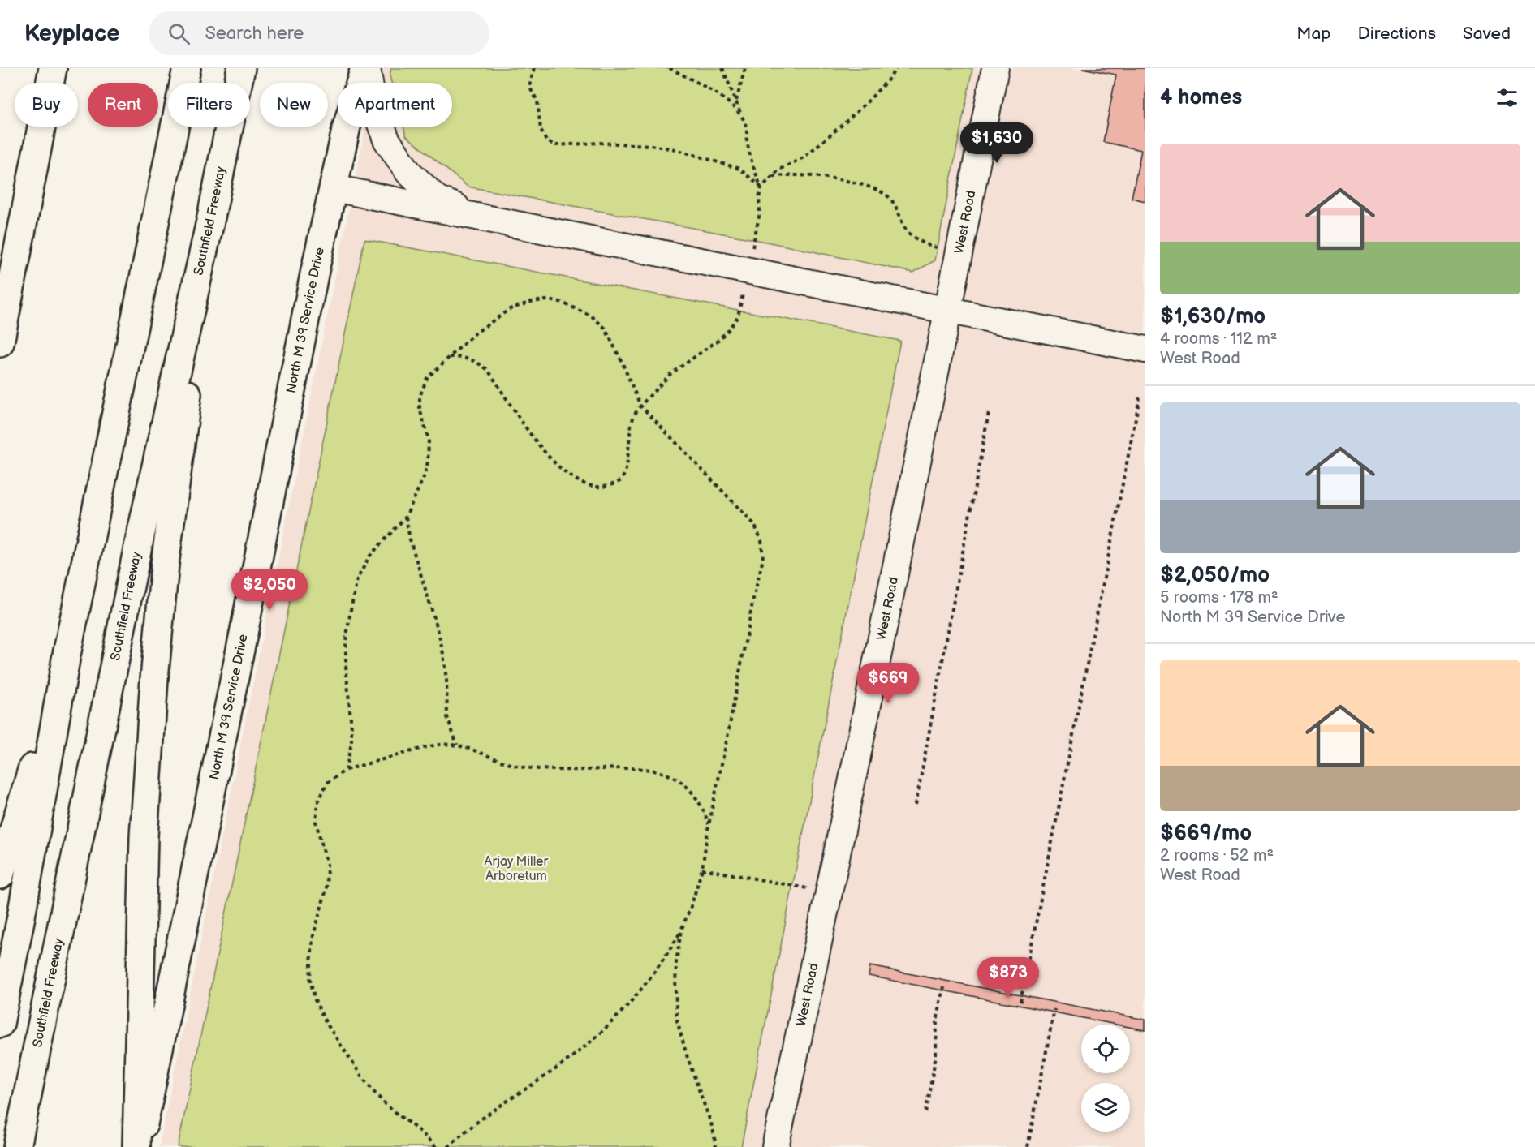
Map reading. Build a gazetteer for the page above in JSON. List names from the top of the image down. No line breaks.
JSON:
{"streets":{"main road":["Southfield Freeway","North M 39 Service Drive"],"street":["West Road"]},"parks":["Arjay Miller Arboretum"],"page":{"header":"Keyplace","search":"Search here","nav":["Map","Directions","Saved"],"heading":"4 homes","chip":["Buy","Rent","Filters","New","Apartment"],"price":["$1,630","$2,050","$669","$873"],"list":[{"name":"$1,630/mo","note":"4 rooms · 112 m² · West Road"},{"name":"$2,050/mo","note":"5 rooms · 178 m² · North M 39 Service Drive"},{"name":"$669/mo","note":"2 rooms · 52 m² · West Road"}]}}
